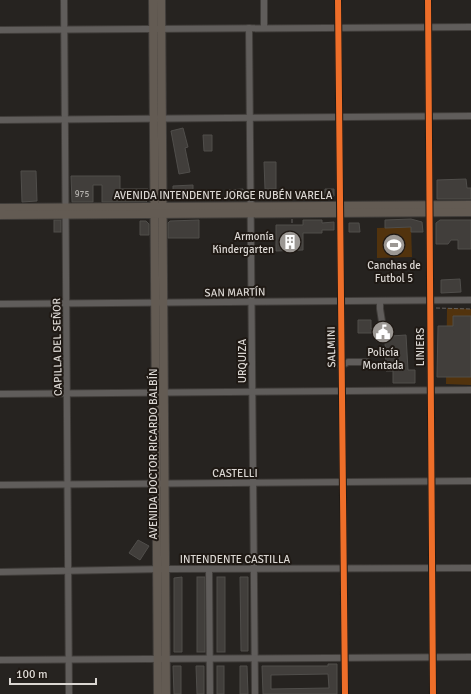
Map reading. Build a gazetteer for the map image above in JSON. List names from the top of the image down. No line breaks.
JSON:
{"streets":{"main road":["AVENIDA INTENDENTE JORGE RUBÉN VARELA","AVENIDA DOCTOR RICARDO BALBÍN"],"street":["SAN MARTÍN","CAPILLA DEL SEÑOR","SALMINI","LINIERS","URQUIZA","CASTELLI","INTENDENTE CASTILLA"]},"crossings":[["AVENIDA INTENDENTE JORGE RUBÉN VARELA","CAPILLA DEL SEÑOR"],["AVENIDA INTENDENTE JORGE RUBÉN VARELA","SALMINI"],["AVENIDA INTENDENTE JORGE RUBÉN VARELA","LINIERS"],["AVENIDA INTENDENTE JORGE RUBÉN VARELA","URQUIZA"],["AVENIDA INTENDENTE JORGE RUBÉN VARELA","AVENIDA DOCTOR RICARDO BALBÍN"],["SAN MARTÍN","CAPILLA DEL SEÑOR"],["SAN MARTÍN","SALMINI"],["SAN MARTÍN","LINIERS"],["SAN MARTÍN","URQUIZA"],["SAN MARTÍN","AVENIDA DOCTOR RICARDO BALBÍN"],["CAPILLA DEL SEÑOR","CASTELLI"],["CAPILLA DEL SEÑOR","INTENDENTE CASTILLA"],["SALMINI","CASTELLI"],["SALMINI","INTENDENTE CASTILLA"],["LINIERS","CASTELLI"],["LINIERS","INTENDENTE CASTILLA"],["URQUIZA","CASTELLI"],["URQUIZA","INTENDENTE CASTILLA"],["AVENIDA DOCTOR RICARDO BALBÍN","CASTELLI"],["AVENIDA DOCTOR RICARDO BALBÍN","INTENDENTE CASTILLA"]],"places":{"building":["Armonía Kindergarten"],"sports":["Canchas de Futbol 5"],"public building":["Policía Montada"]},"house_numbers":["975"],"scale_bar":"100 m"}
